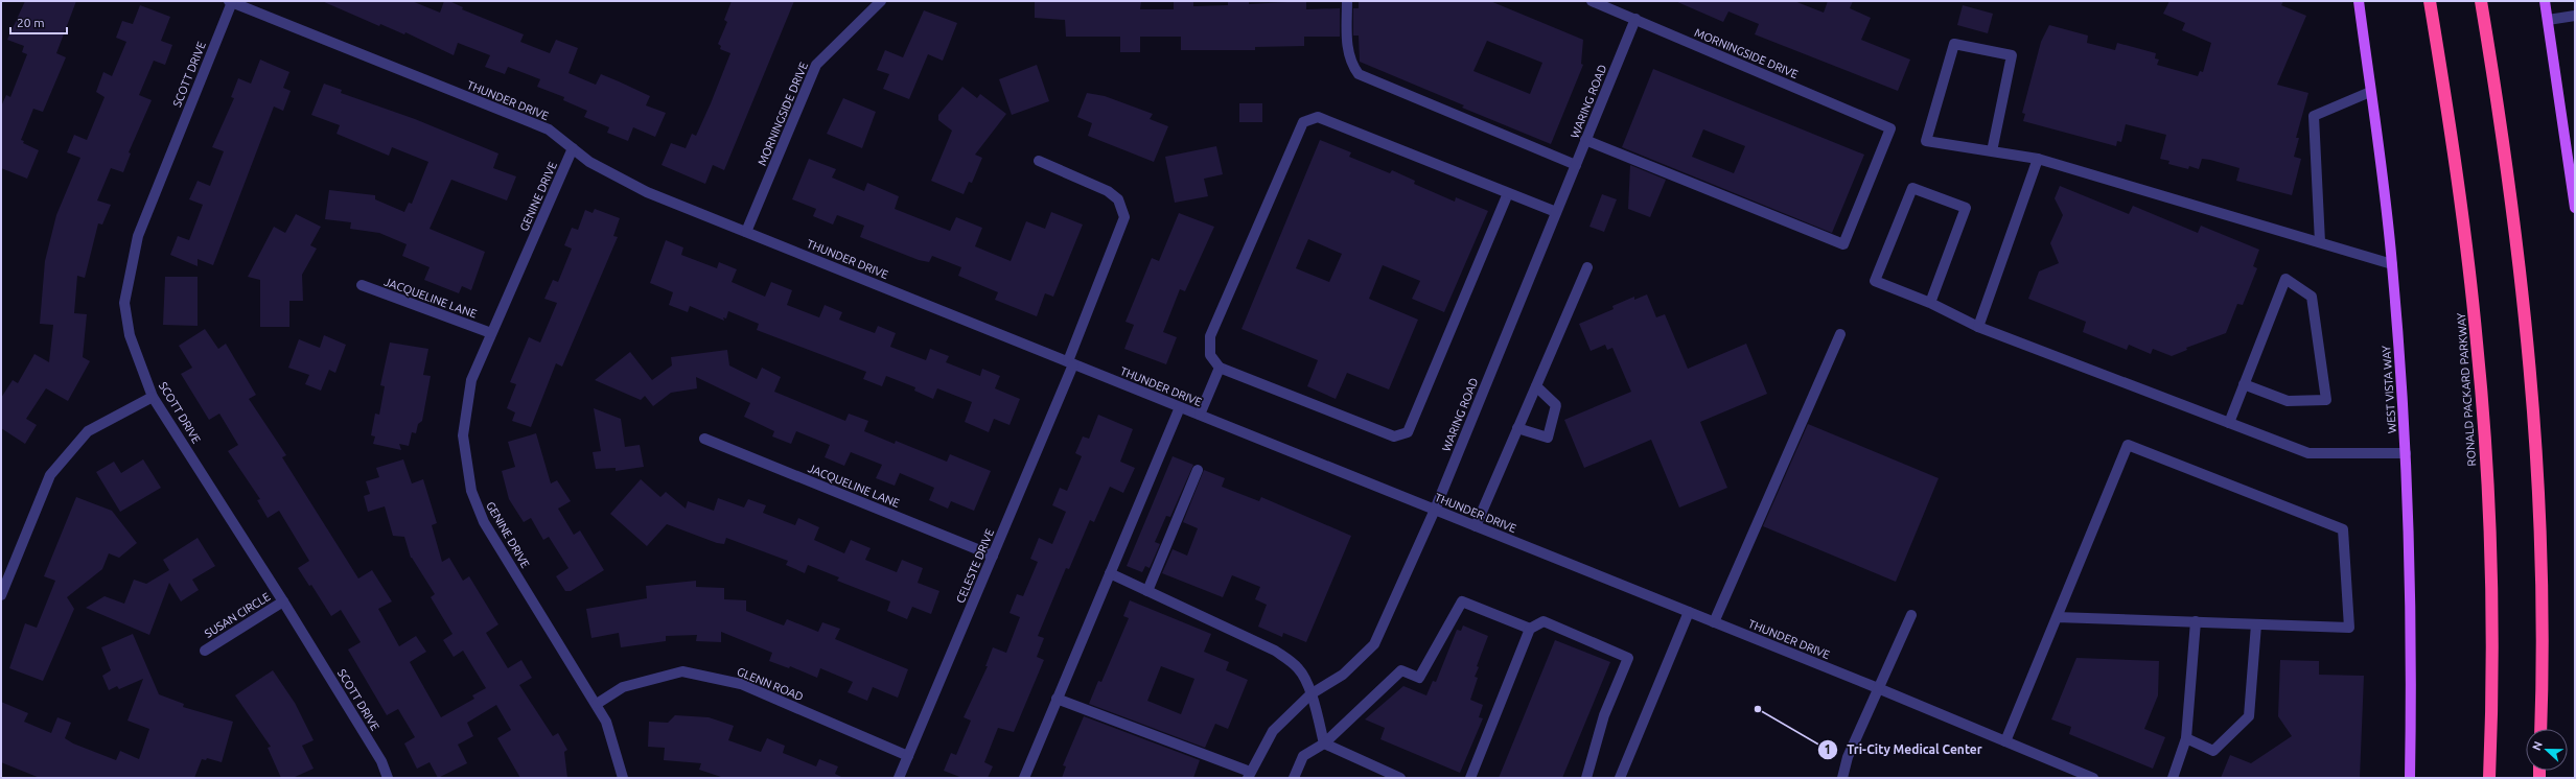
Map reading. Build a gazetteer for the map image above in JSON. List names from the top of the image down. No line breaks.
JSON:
{"streets":{"highway":["RONALD PACKARD PARKWAY"],"main road":["WEST VISTA WAY"],"street":["MORNINGSIDE DRIVE","SCOTT DRIVE","THUNDER DRIVE","WARING ROAD","GENINE DRIVE","JACQUELINE LANE","CELESTE DRIVE","SUSAN CIRCLE","GLENN ROAD"]},"crossings":[["MORNINGSIDE DRIVE","THUNDER DRIVE"],["MORNINGSIDE DRIVE","WARING ROAD"],["SCOTT DRIVE","THUNDER DRIVE"],["SCOTT DRIVE","SUSAN CIRCLE"],["THUNDER DRIVE","WARING ROAD"],["THUNDER DRIVE","GENINE DRIVE"],["THUNDER DRIVE","CELESTE DRIVE"],["GENINE DRIVE","JACQUELINE LANE"],["GENINE DRIVE","GLENN ROAD"],["JACQUELINE LANE","CELESTE DRIVE"],["CELESTE DRIVE","GLENN ROAD"]],"places":["Tri-City Medical Center"],"scale_bar":"20 m","north":"left"}
